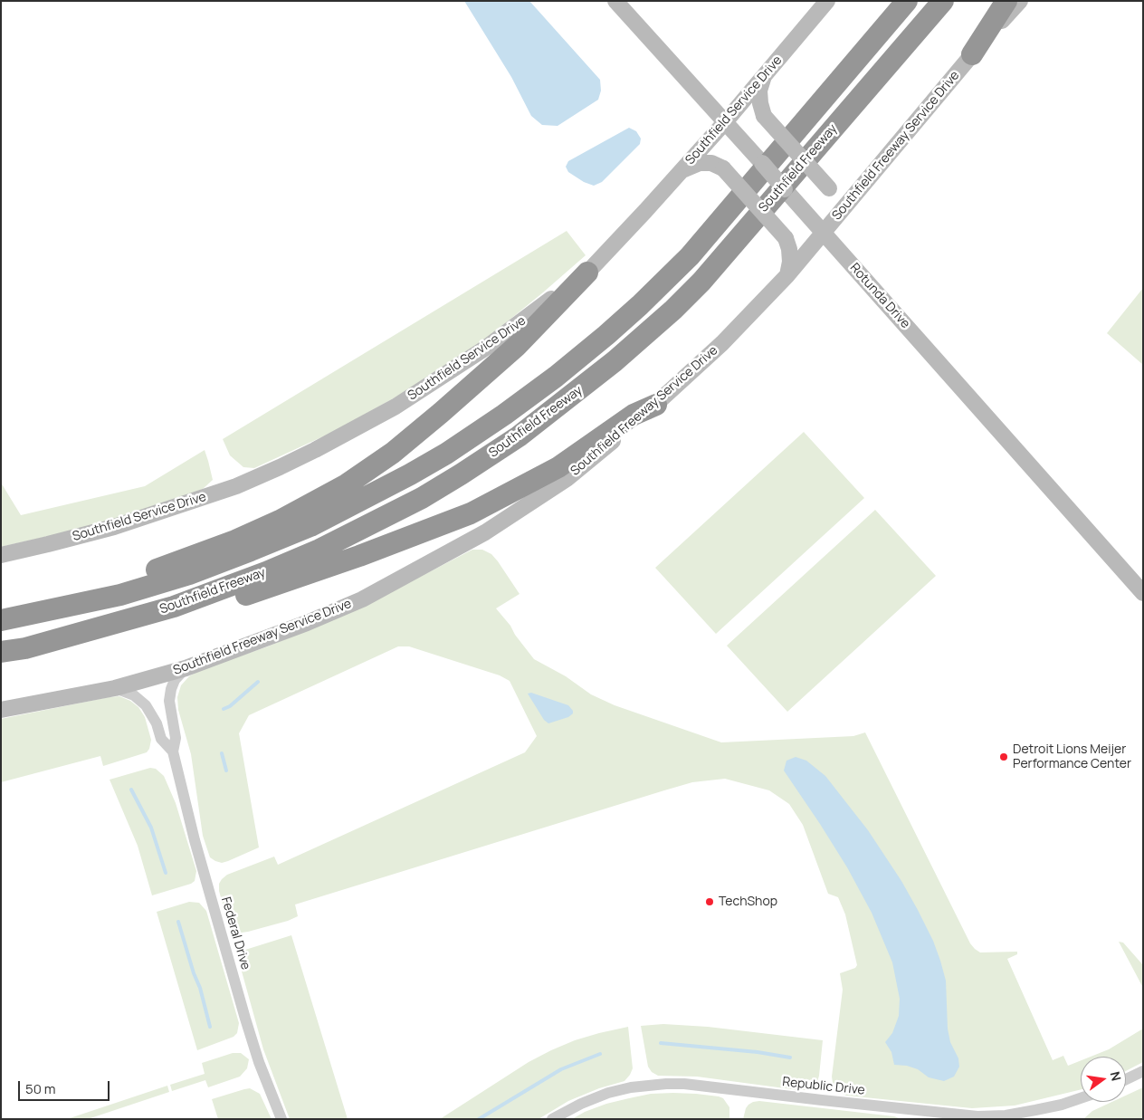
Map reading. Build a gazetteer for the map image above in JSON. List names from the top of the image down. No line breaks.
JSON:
{"streets":{"highway":["Southfield Freeway"],"main road":["Southfield Service Drive","Southfield Freeway Service Drive","Rotunda Drive"],"street":["Federal Drive","Republic Drive"]},"crossings":[["Southfield Service Drive","Rotunda Drive"],["Southfield Freeway Service Drive","Rotunda Drive"],["Southfield Freeway Service Drive","Federal Drive"]],"places":["Detroit Lions Meijer Performance Center","TechShop"],"scale_bar":"50 m","north":"right"}
